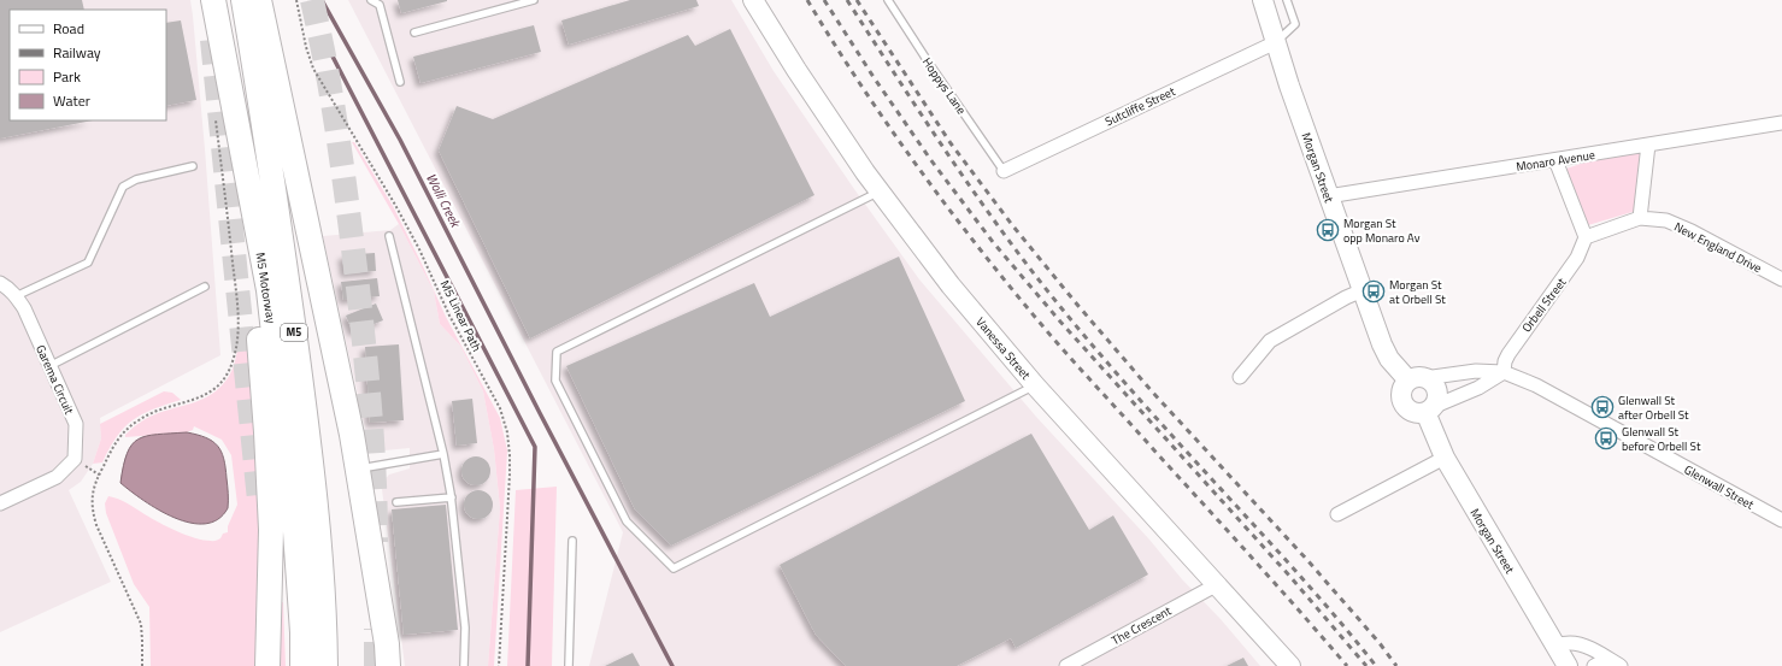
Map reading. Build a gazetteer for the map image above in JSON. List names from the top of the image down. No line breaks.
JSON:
{"streets":{"highway":["M5 Motorway","M5"],"main road":["Morgan Street","Vanessa Street"],"street":["Sutcliffe Street","Monaro Avenue","New England Drive","Orbell Street","Garema Circuit","Glenwall Street","The Crescent"],"lane":["Hoppys Lane"],"path":["M5 Linear Path"]},"crossings":[["Hoppys Lane","Sutcliffe Street"],["Sutcliffe Street","Morgan Street"],["Monaro Avenue","Morgan Street"],["Orbell Street","Glenwall Street"],["Vanessa Street","The Crescent"]],"water":["Wolli Creek"],"places":{"bus stop":["Morgan St opp Monaro Av","Morgan St at Orbell St","Glenwall St after Orbell St","Glenwall St before Orbell St"]},"legend":["Road","Railway","Park","Water"]}
